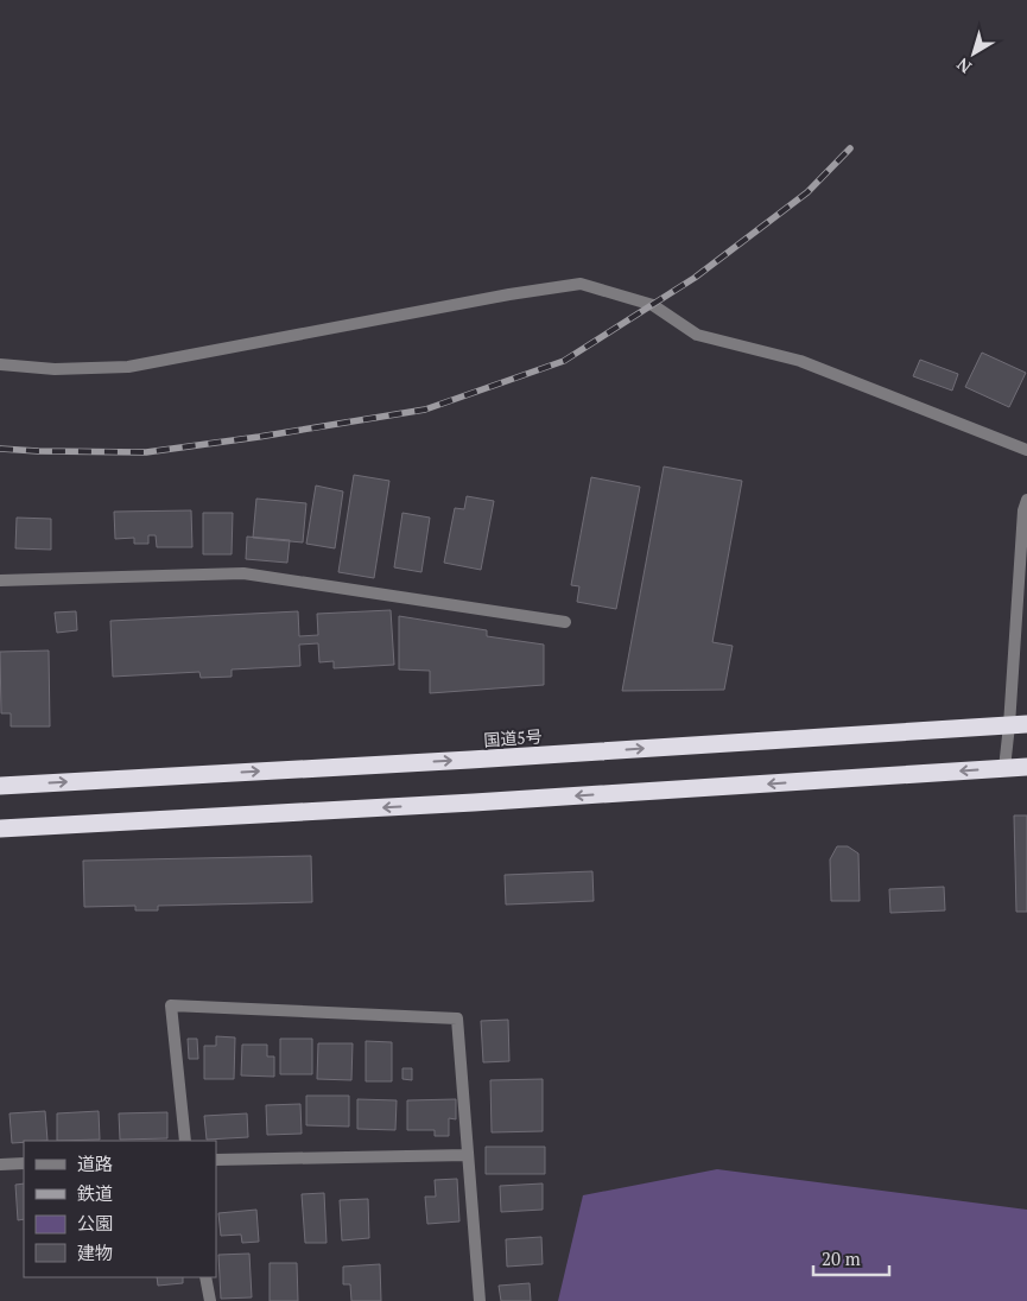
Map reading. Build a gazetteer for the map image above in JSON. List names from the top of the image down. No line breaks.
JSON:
{"streets":{"highway":["国道5号"]},"legend":["道路","鉄道","公園","建物"],"scale_bar":"20 m","north":"bottom left"}
